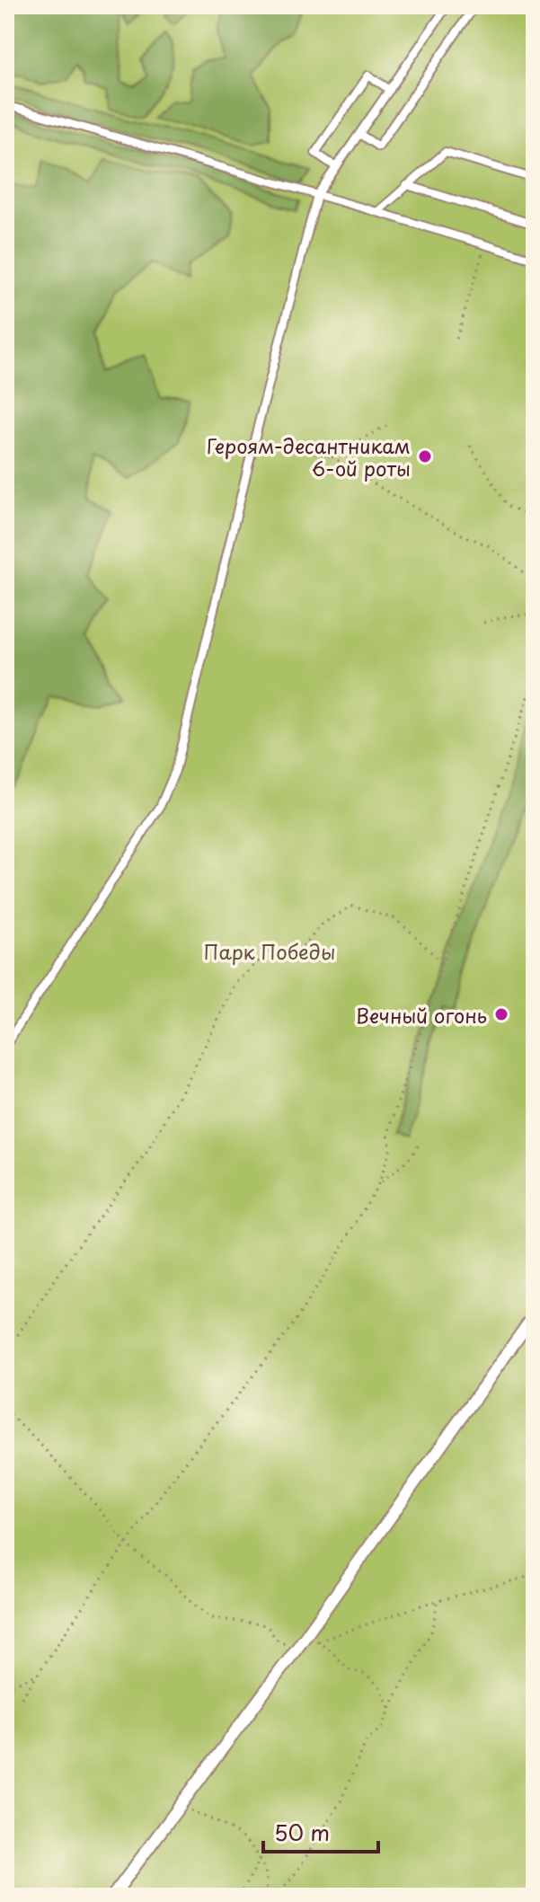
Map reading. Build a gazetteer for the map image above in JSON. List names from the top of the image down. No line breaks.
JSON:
{"parks":["Парк Победы"],"places":["Героям-десантникам 6-ой роты","Вечный огонь"],"scale_bar":"50 m"}
